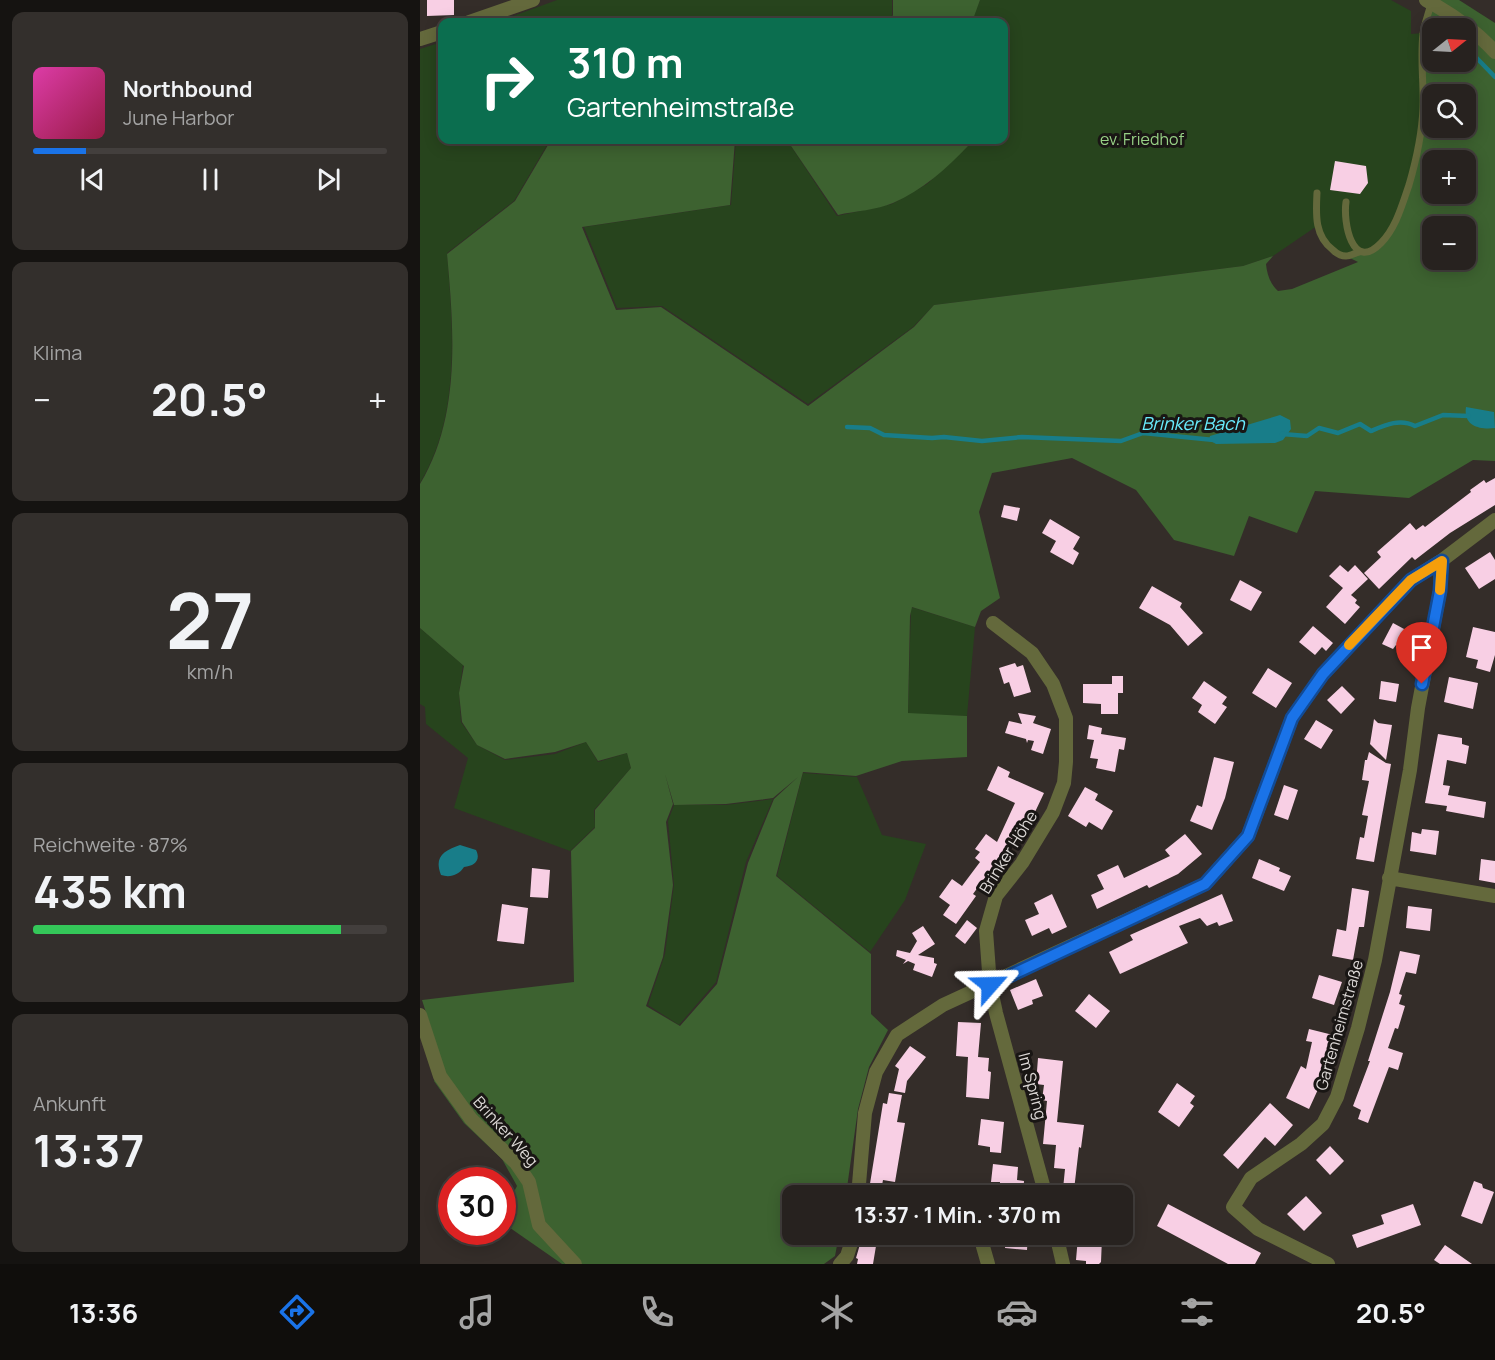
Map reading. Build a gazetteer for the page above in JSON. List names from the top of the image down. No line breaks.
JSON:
{"streets":{"street":["Brinker Höhe","Gartenheimstraße","Im Spring","Brinker Weg"]},"crossings":[["Brinker Höhe","Im Spring"]],"water":["Brinker Bach"],"parks":["ev. Friedhof"],"north":"right","page":{"map_buttons":["+","−"],"turn":["310 m","Gartenheimstraße"],"song":["Northbound","June Harbor"],"tile":["Klima",["27","km/h"],["Reichweite · 87%","435 km"],["Ankunft","13:37"]],"heat":["−","20.5°","+"],"limit":"30","trip":"13:37 · 1 Min. · 370 m","tabs":["13:36","20.5°"]}}
